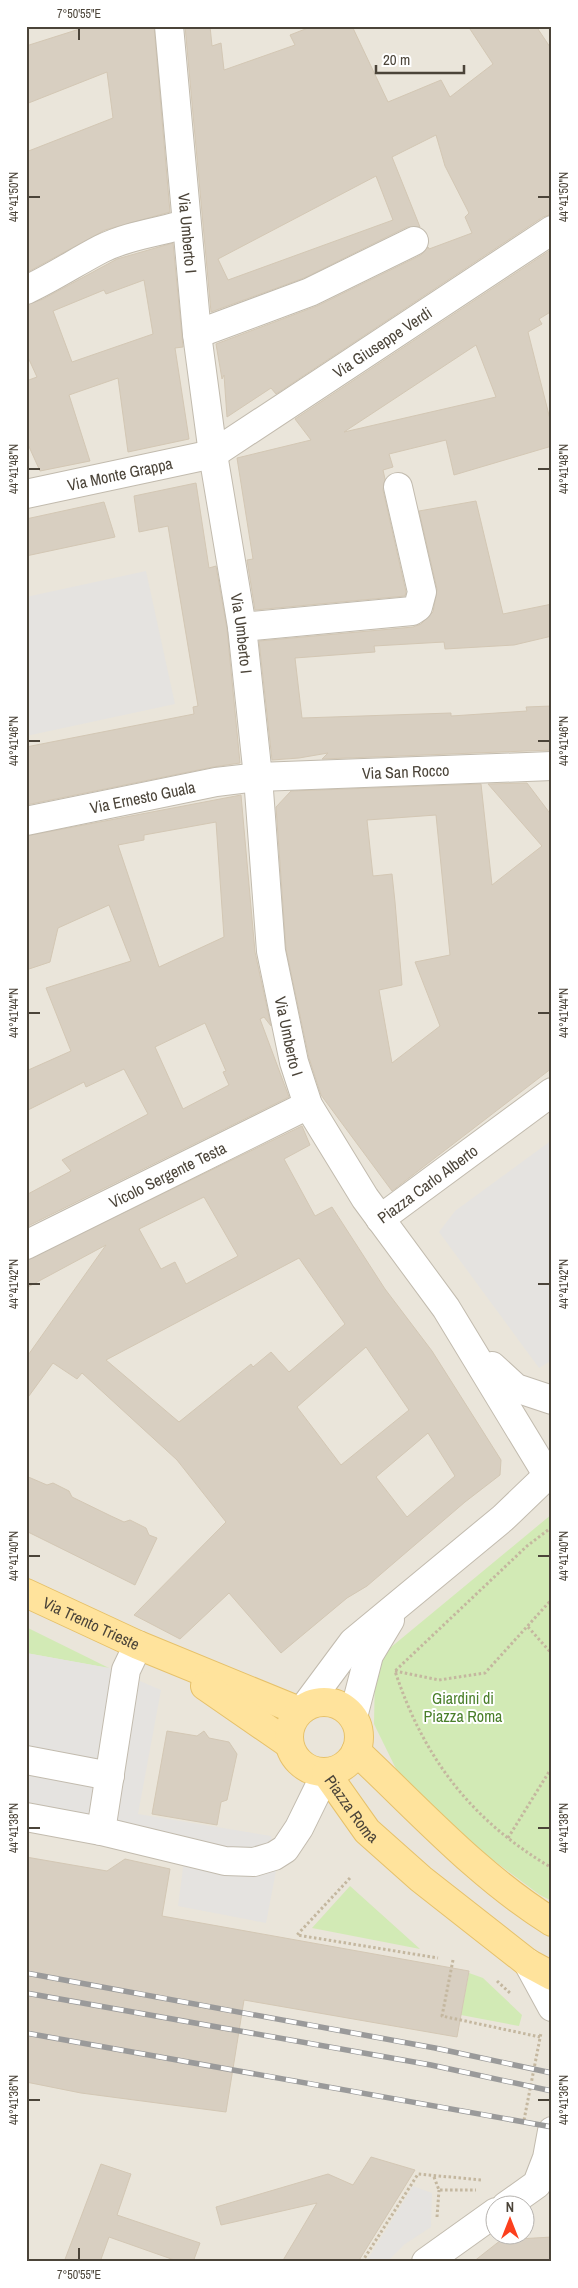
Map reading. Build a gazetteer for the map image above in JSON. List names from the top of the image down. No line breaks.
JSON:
{"streets":{"main road":["Via Trento Trieste","Piazza Roma"],"street":["Via Umberto I","Via Giuseppe Verdi","Via Monte Grappa","Via San Rocco","Via Ernesto Guala","Vicolo Sergente Testa","Piazza Carlo Alberto"]},"crossings":[["Via Umberto I","Via Giuseppe Verdi"],["Via Umberto I","Via Monte Grappa"],["Via Umberto I","Via San Rocco"],["Via Umberto I","Via Ernesto Guala"],["Via Umberto I","Vicolo Sergente Testa"],["Via Umberto I","Piazza Carlo Alberto"],["Via Giuseppe Verdi","Via Monte Grappa"],["Via San Rocco","Via Ernesto Guala"]],"parks":["Giardini di Piazza Roma"],"scale_bar":"20 m","north":"top","coordinates":["7°50'55\"E","44°41'50\"N","44°41'48\"N","44°41'46\"N","44°41'44\"N","44°41'42\"N","44°41'40\"N","44°41'38\"N","44°41'36\"N"]}
